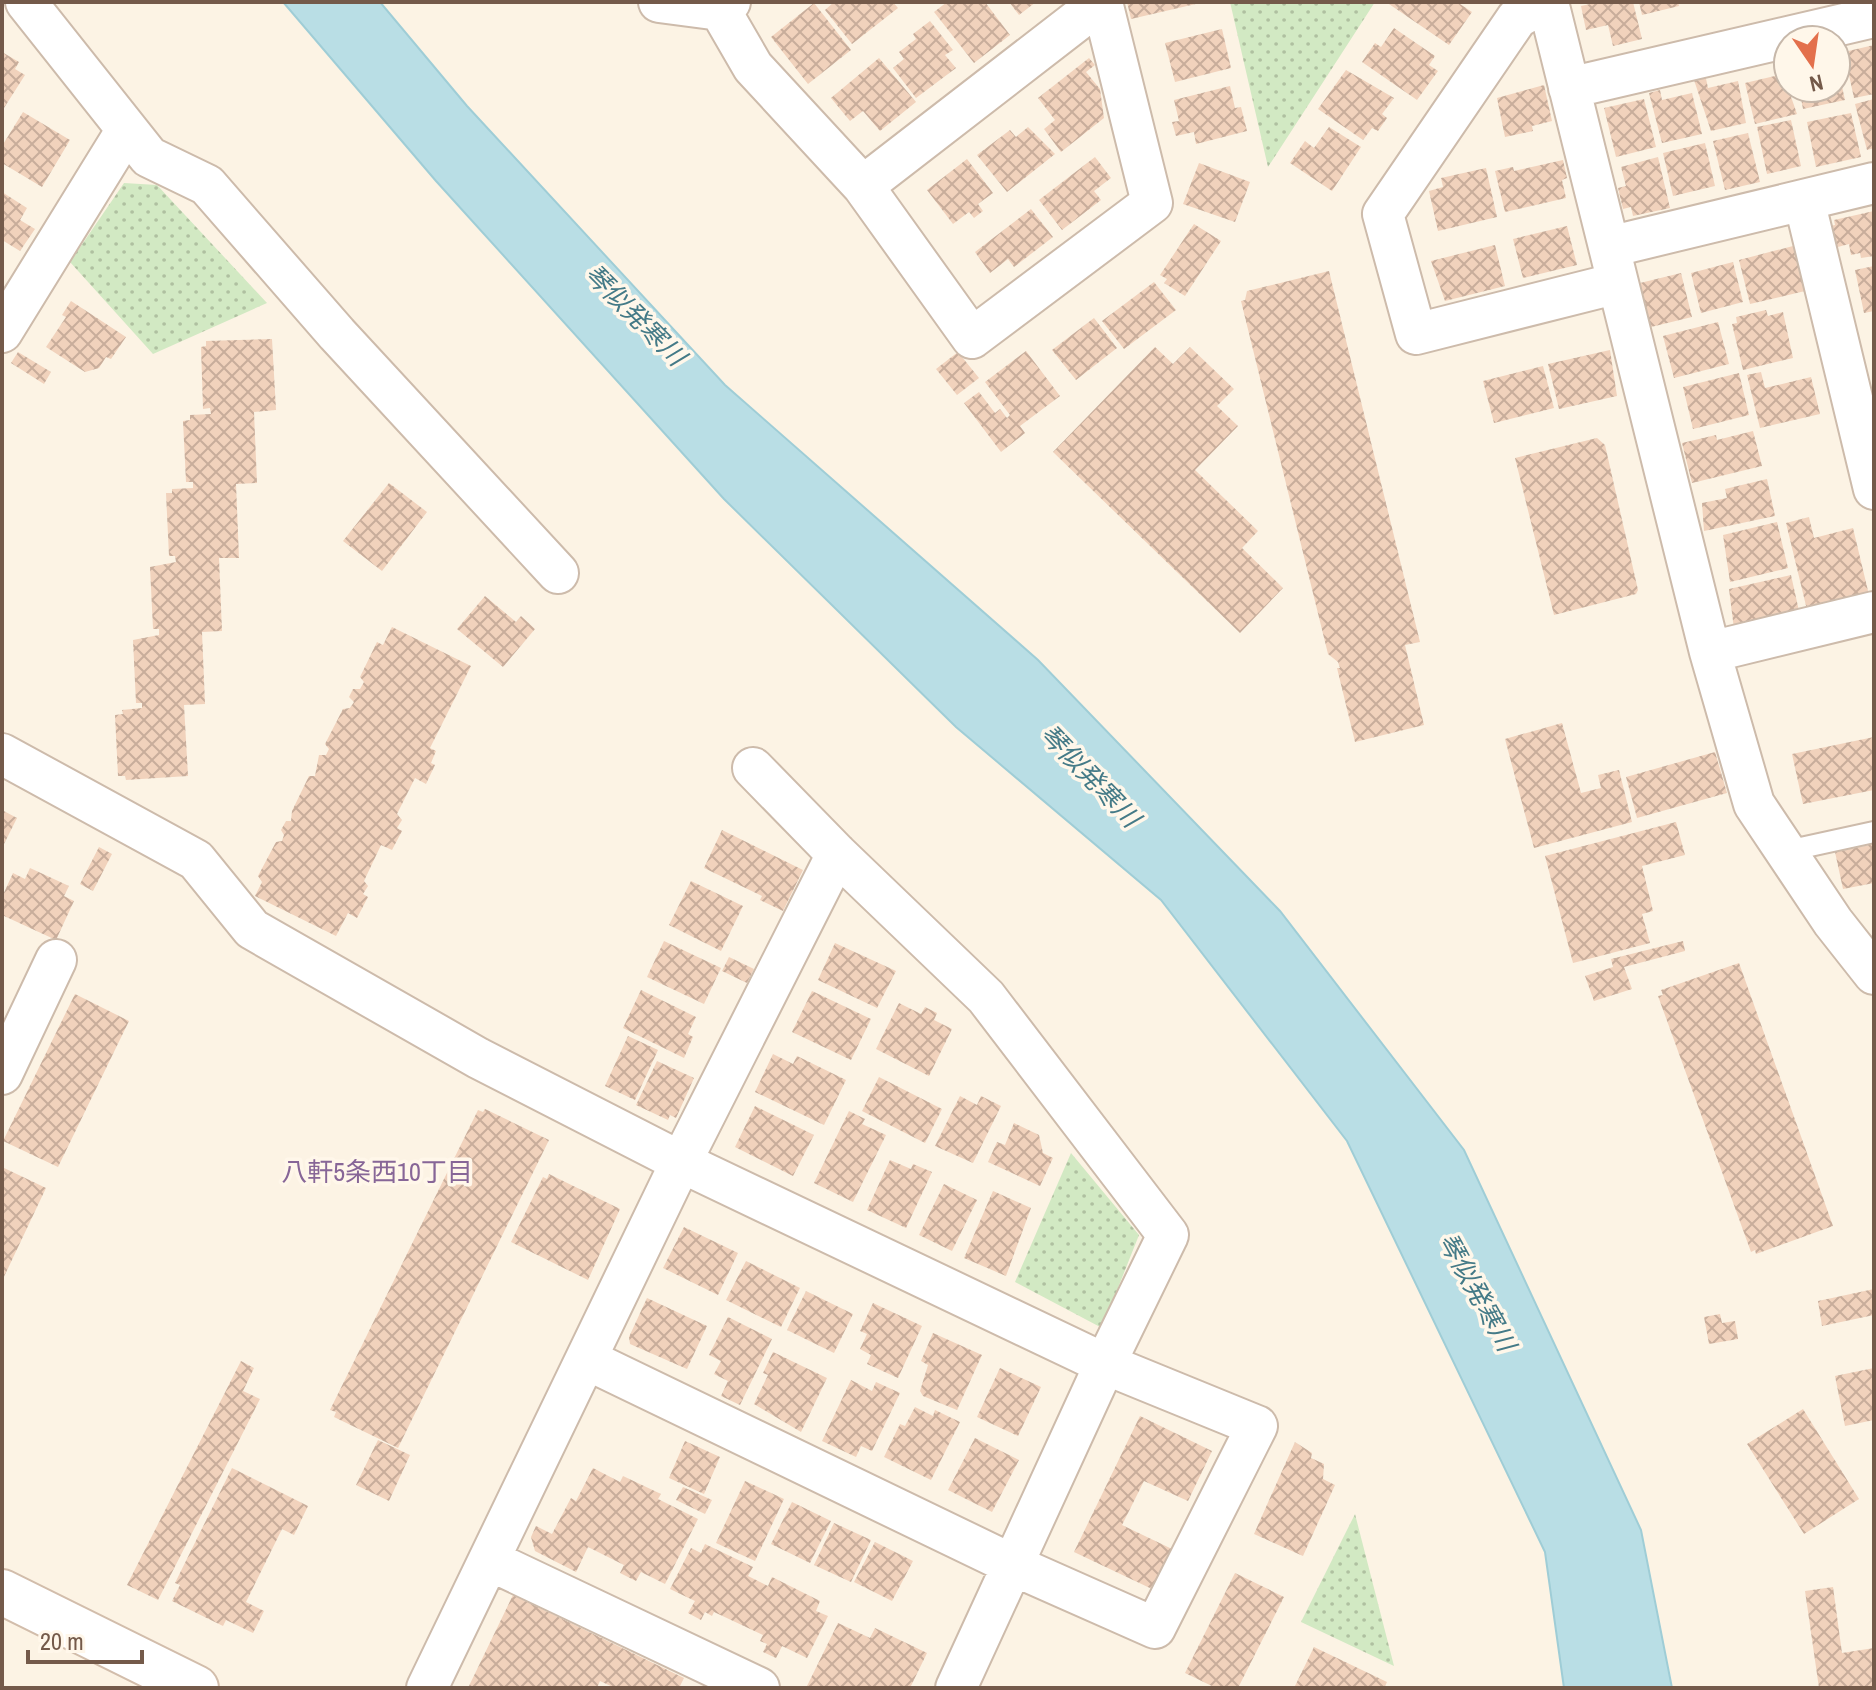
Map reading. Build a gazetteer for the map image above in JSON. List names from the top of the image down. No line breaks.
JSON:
{"districts":["八軒5条西10丁目"],"water":["琴似発寒川"],"scale_bar":"20 m","north":"bottom"}
